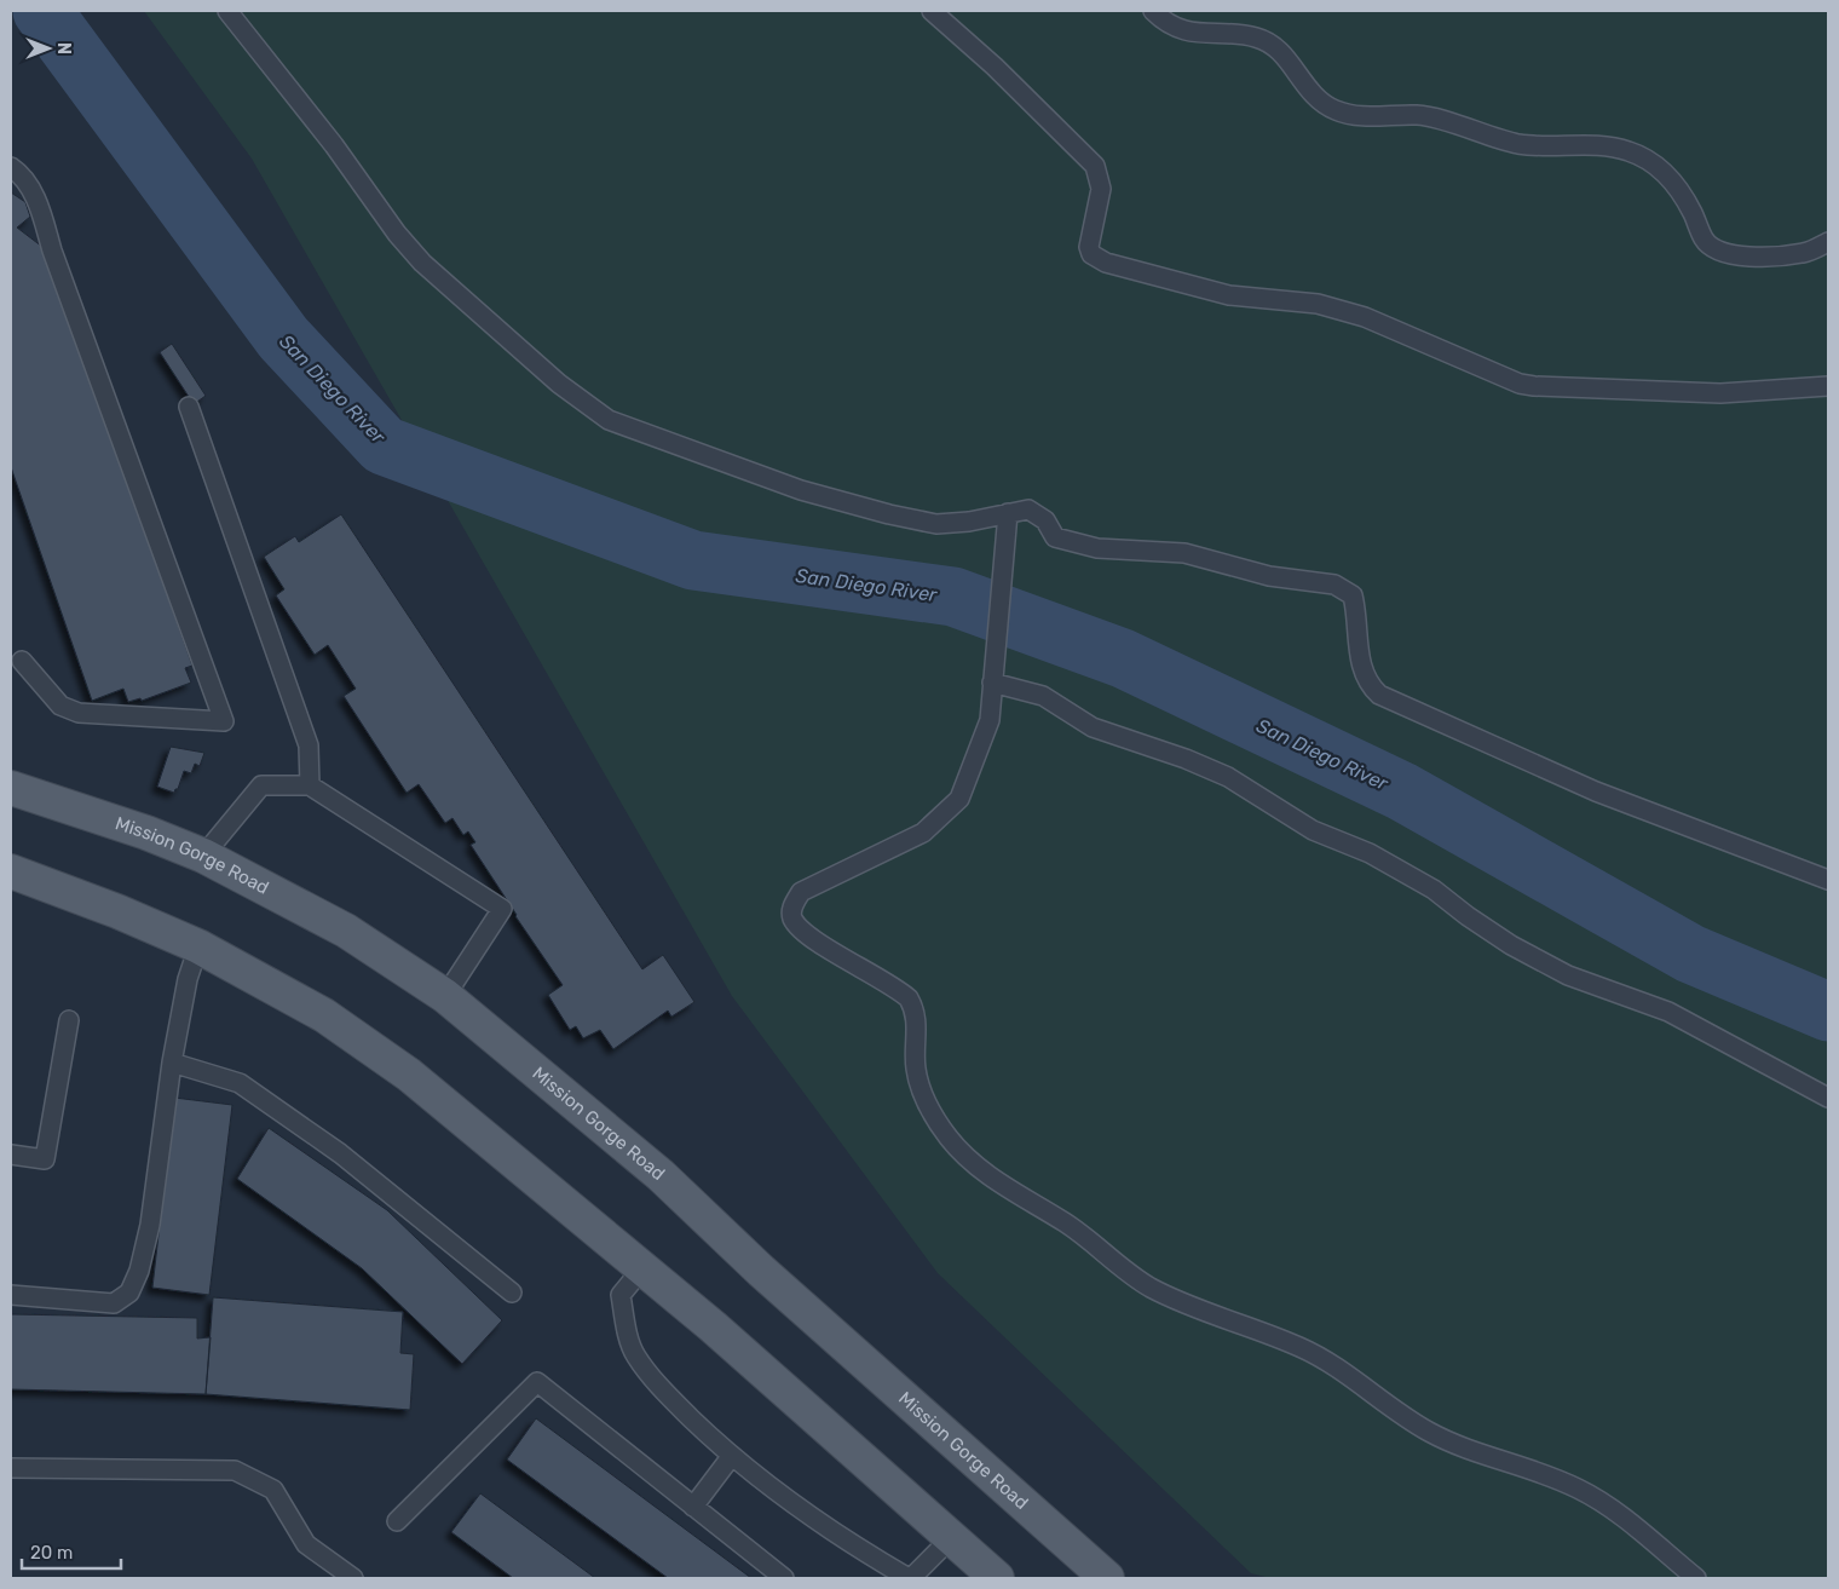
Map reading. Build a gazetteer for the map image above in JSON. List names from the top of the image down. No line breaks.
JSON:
{"streets":{"main road":["Mission Gorge Road"]},"water":["San Diego River"],"scale_bar":"20 m","north":"right"}
